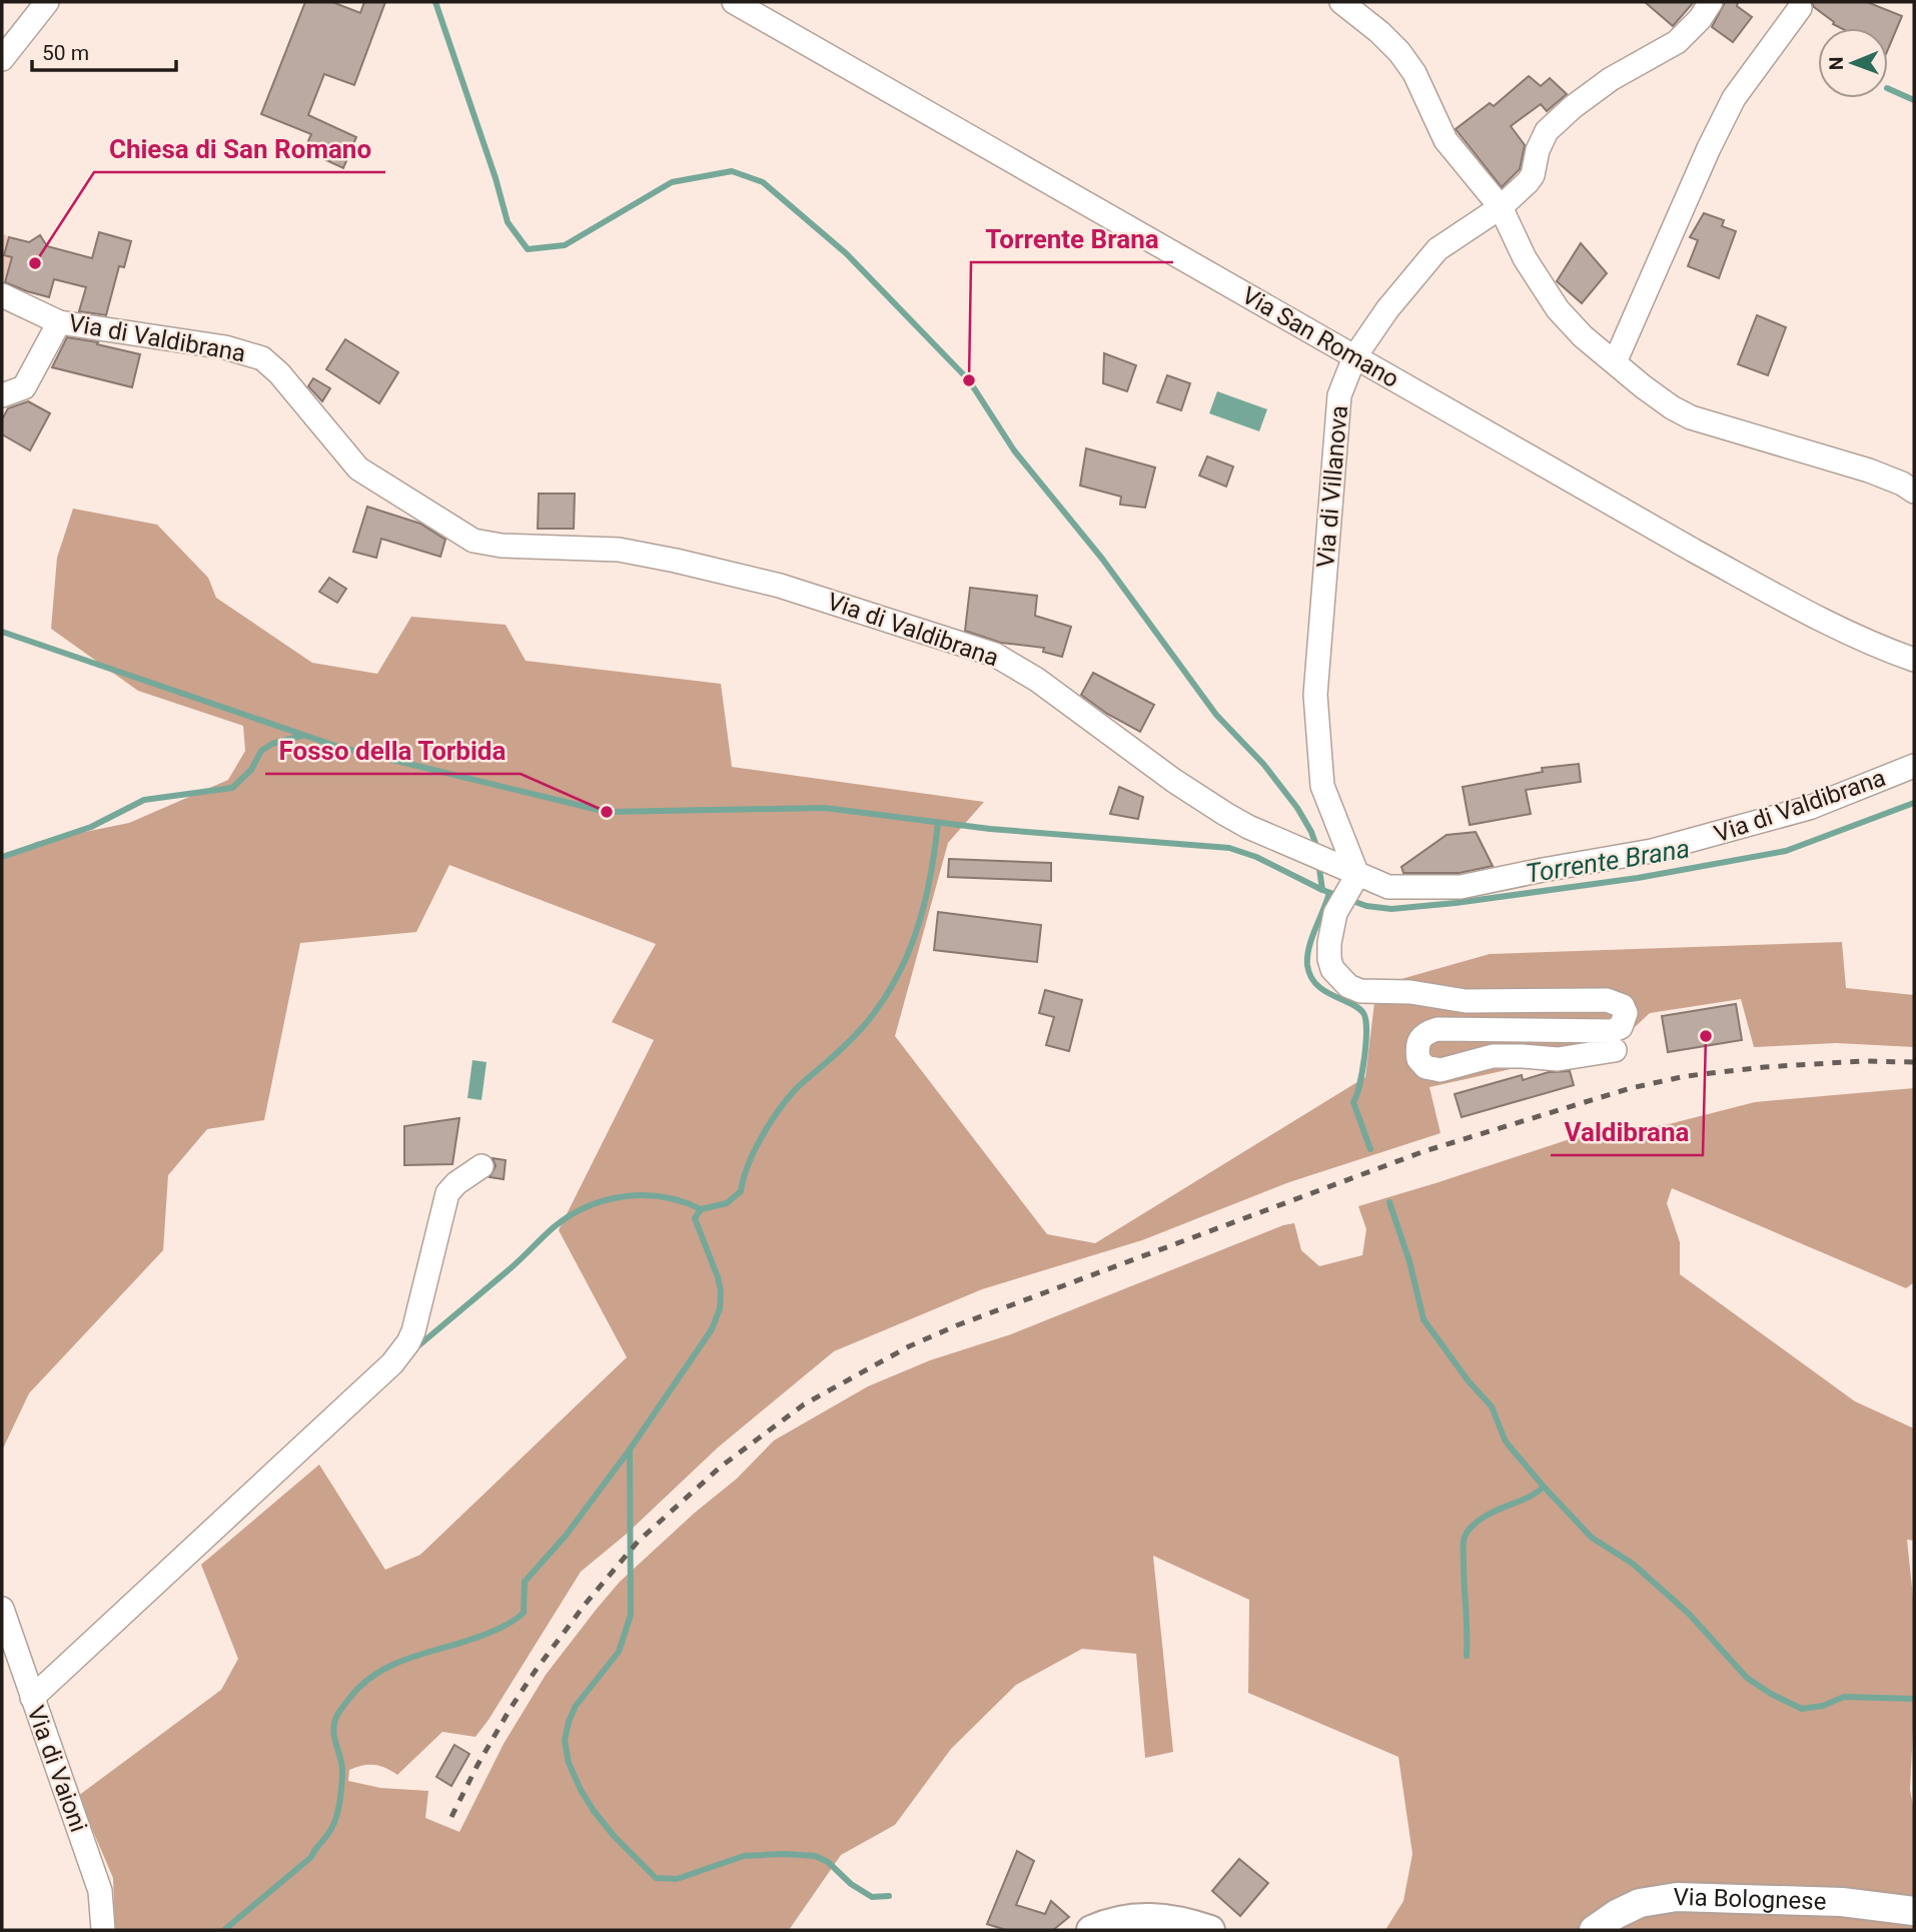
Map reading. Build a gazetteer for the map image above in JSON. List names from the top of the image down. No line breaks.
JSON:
{"streets":{"main road":["Via Bolognese"],"street":["Via San Romano","Via di Valdibrana","Via di Villanova","Via di Vaioni"]},"crossings":[["Via San Romano","Via di Villanova"],["Via di Valdibrana","Via di Villanova"]],"water":["Torrente Brana"],"places":["Chiesa di San Romano","Torrente Brana","Fosso della Torbida","Valdibrana"],"scale_bar":"50 m","north":"left"}
